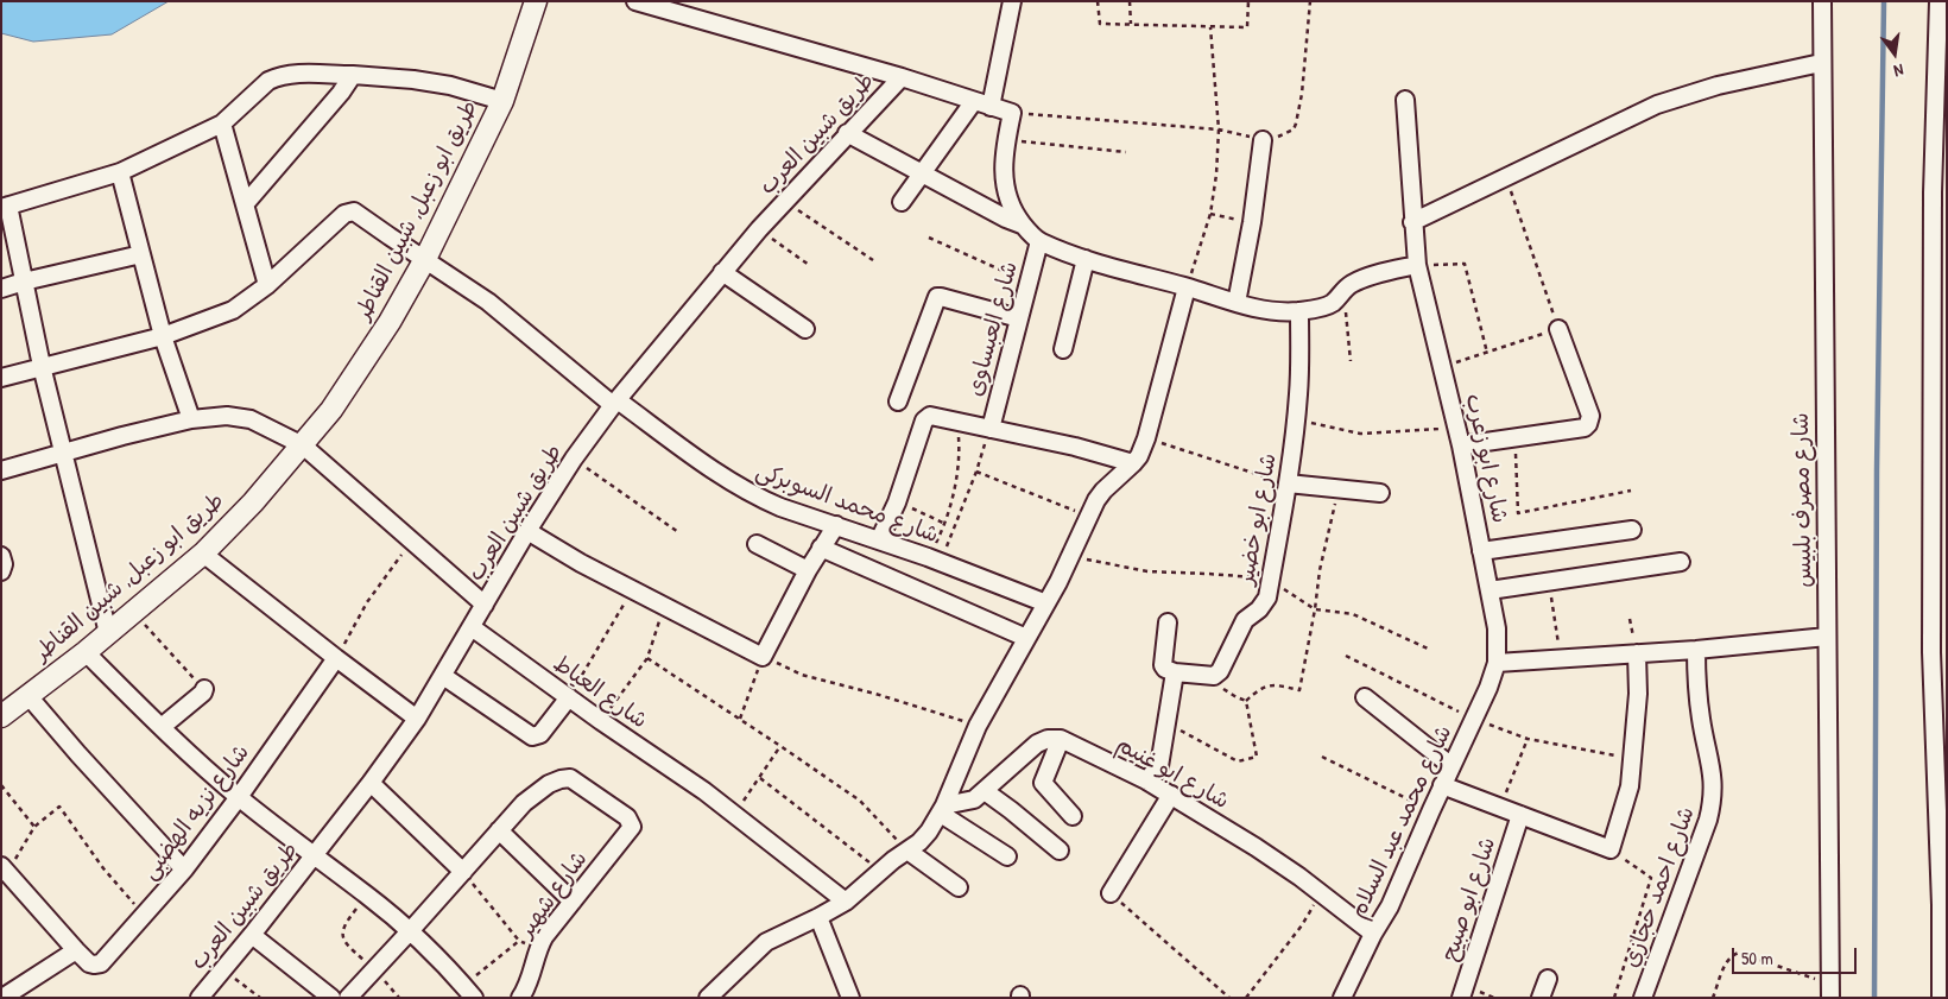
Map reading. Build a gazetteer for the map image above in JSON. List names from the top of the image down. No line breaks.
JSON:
{"streets":{"street":["طريق شبين العرب","طريق ابو زعبل, شبين القناطر","شارع العبساوى","شارع ابو زعرب","شارع مصرف بلبيس","شارع محمد السوبركى","شارع ابو خضير","شارع العياط","شارع ابو غنيم","شارع نزيه الهضبى","شارع محمد عبد السلام","شارع احمد حجازي","شارع شهير","شارع ابو صبيح"]},"crossings":[["طريق شبين العرب","شارع محمد السوبركى"],["طريق شبين العرب","شارع العياط"],["طريق ابو زعبل, شبين القناطر","شارع محمد السوبركى"],["شارع ابو زعرب","شارع محمد عبد السلام"],["شارع ابو غنيم","شارع محمد عبد السلام"]],"scale_bar":"50 m","north":"bottom"}
